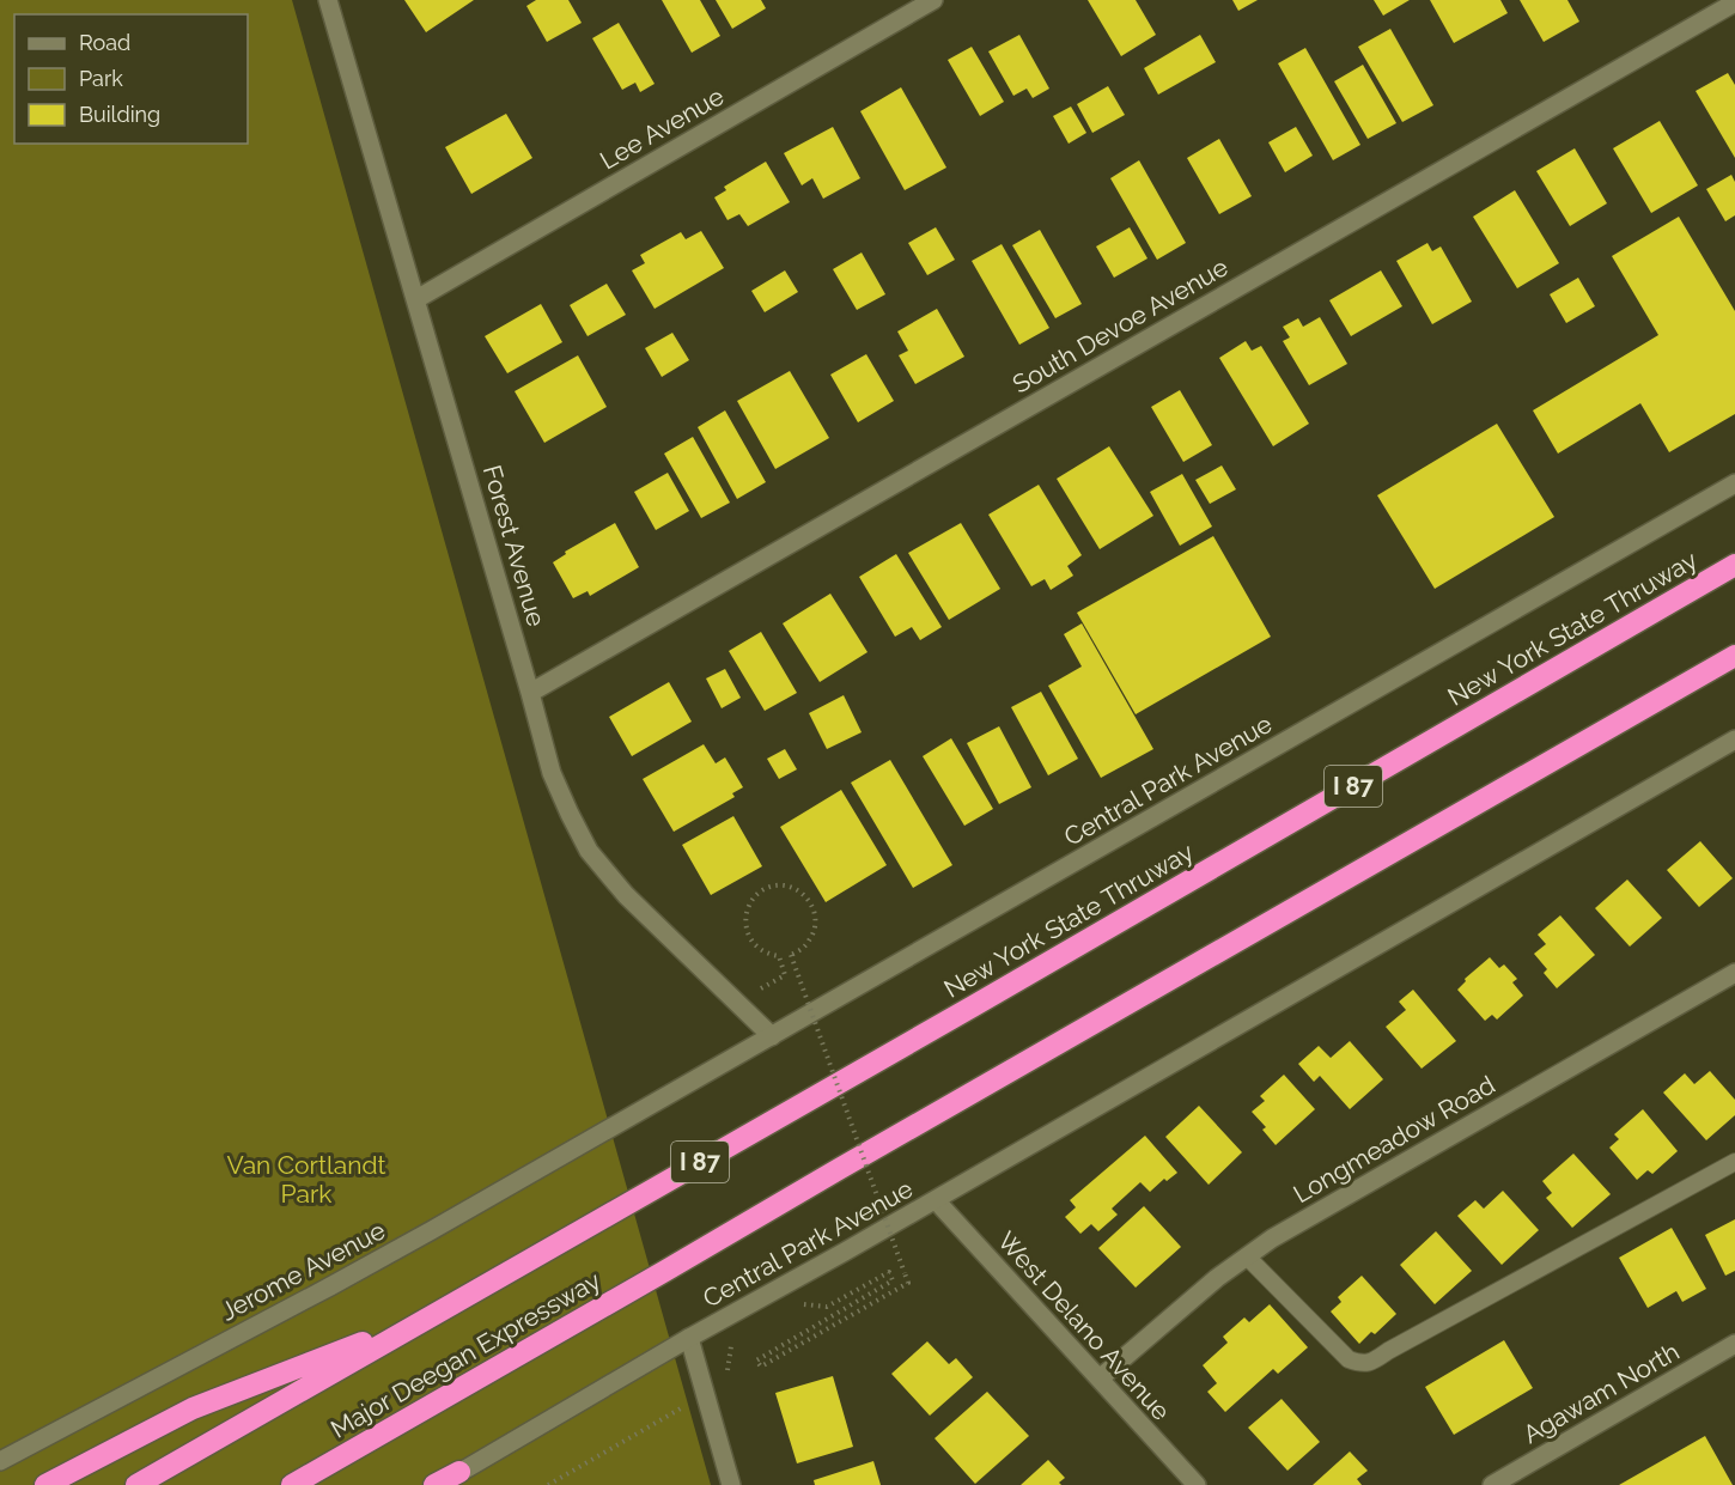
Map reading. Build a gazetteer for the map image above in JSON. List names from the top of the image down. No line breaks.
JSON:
{"streets":{"highway":["New York State Thruway","I 87","Major Deegan Expressway"],"street":["Lee Avenue","South Devoe Avenue","Forest Avenue","Central Park Avenue","Longmeadow Road","Jerome Avenue","West Delano Avenue","Agawam North"]},"crossings":[["Lee Avenue","Forest Avenue"],["South Devoe Avenue","Forest Avenue"],["Forest Avenue","Central Park Avenue"],["New York State Thruway","Major Deegan Expressway"],["Central Park Avenue","Jerome Avenue"],["Central Park Avenue","West Delano Avenue"],["Longmeadow Road","West Delano Avenue"]],"parks":["Van Cortlandt Park"],"legend":["Road","Park","Building"]}
